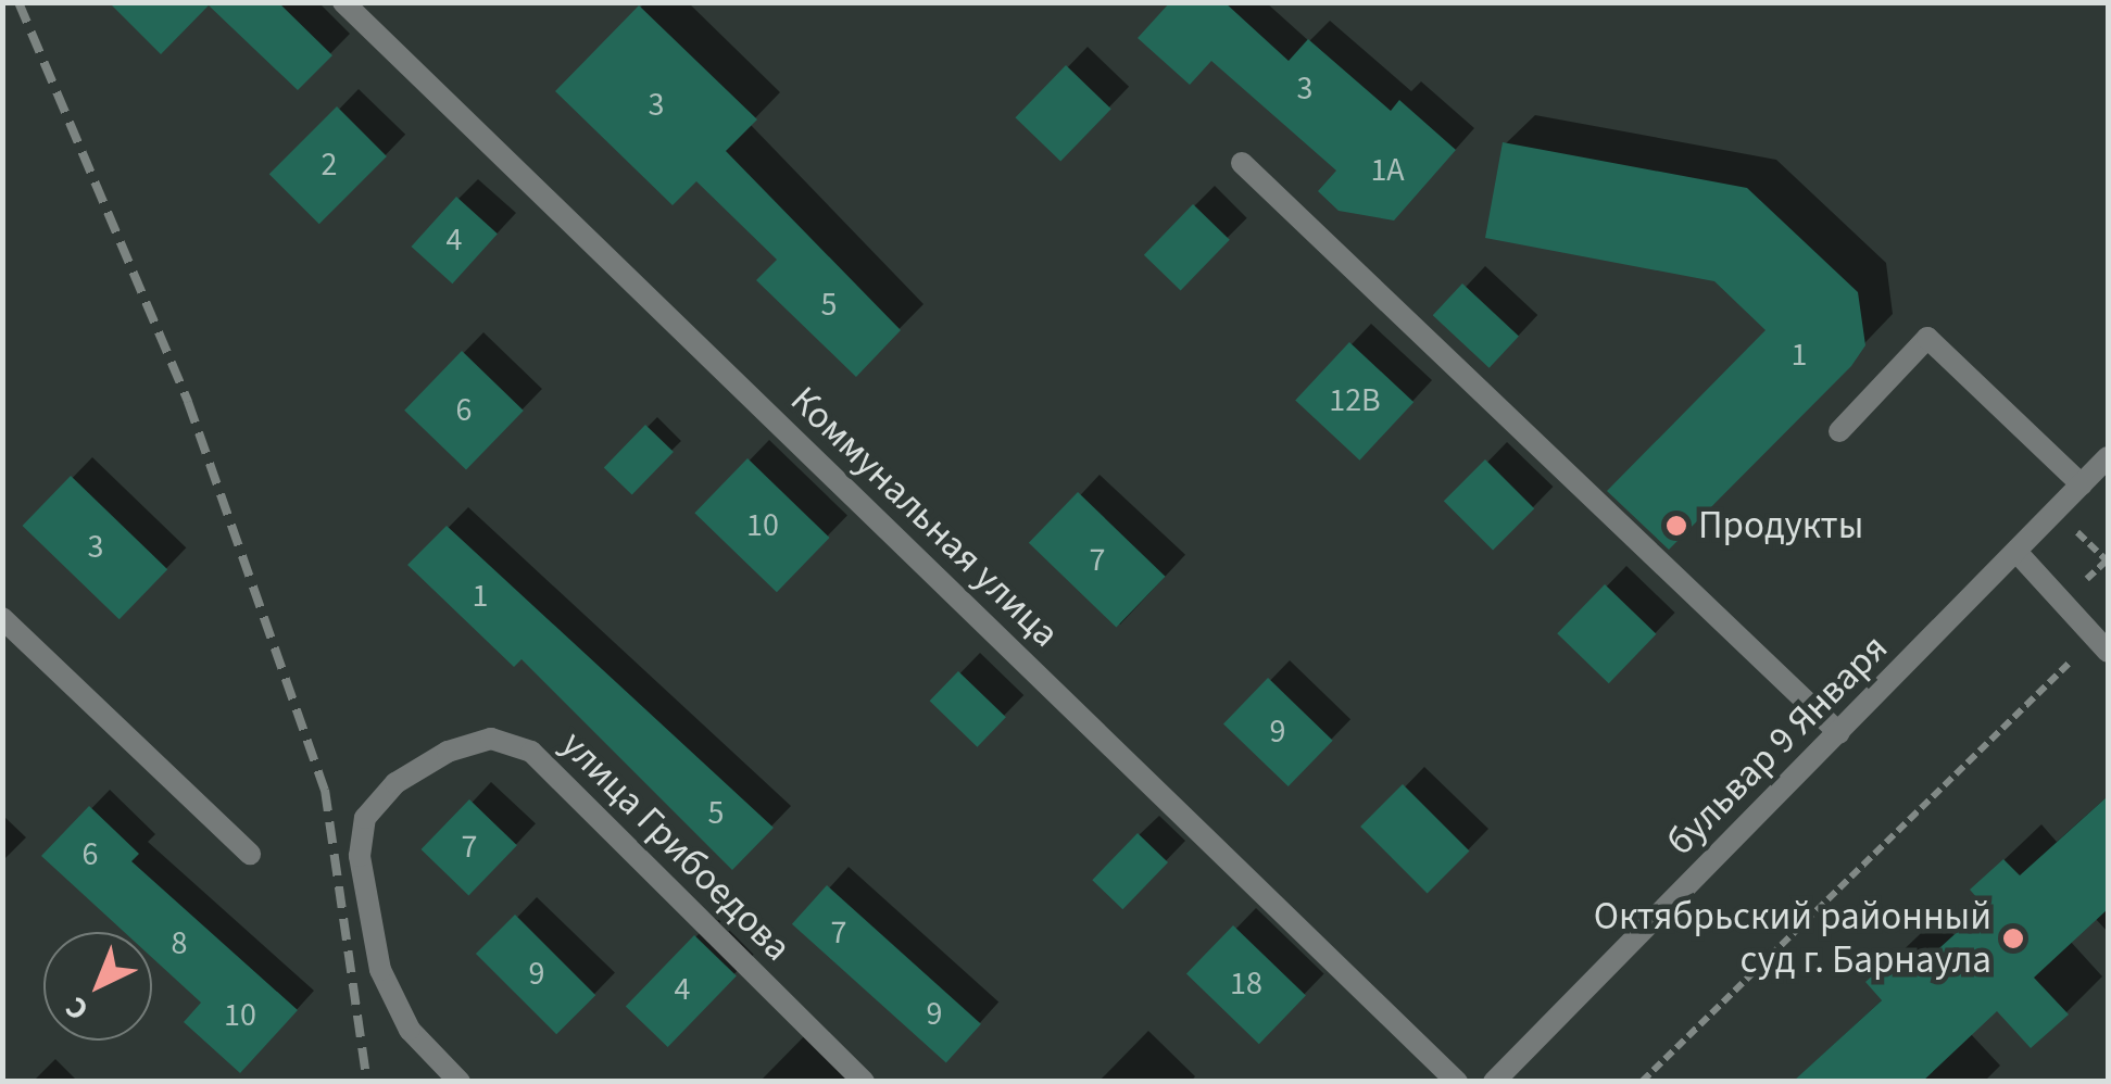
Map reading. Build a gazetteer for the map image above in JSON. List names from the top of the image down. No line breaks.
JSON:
{"streets":{"street":["Коммунальная улица","бульвар 9 Января","улица Грибоедова"]},"places":["Продукты","Октябрьский районный суд г. Барнаула"],"house_numbers":["3","3","2","1А","4","5","1","12В","6","10","3","7","1","9","5","7","6","7","8","9","18","4","9","10"],"north":"bottom left"}
